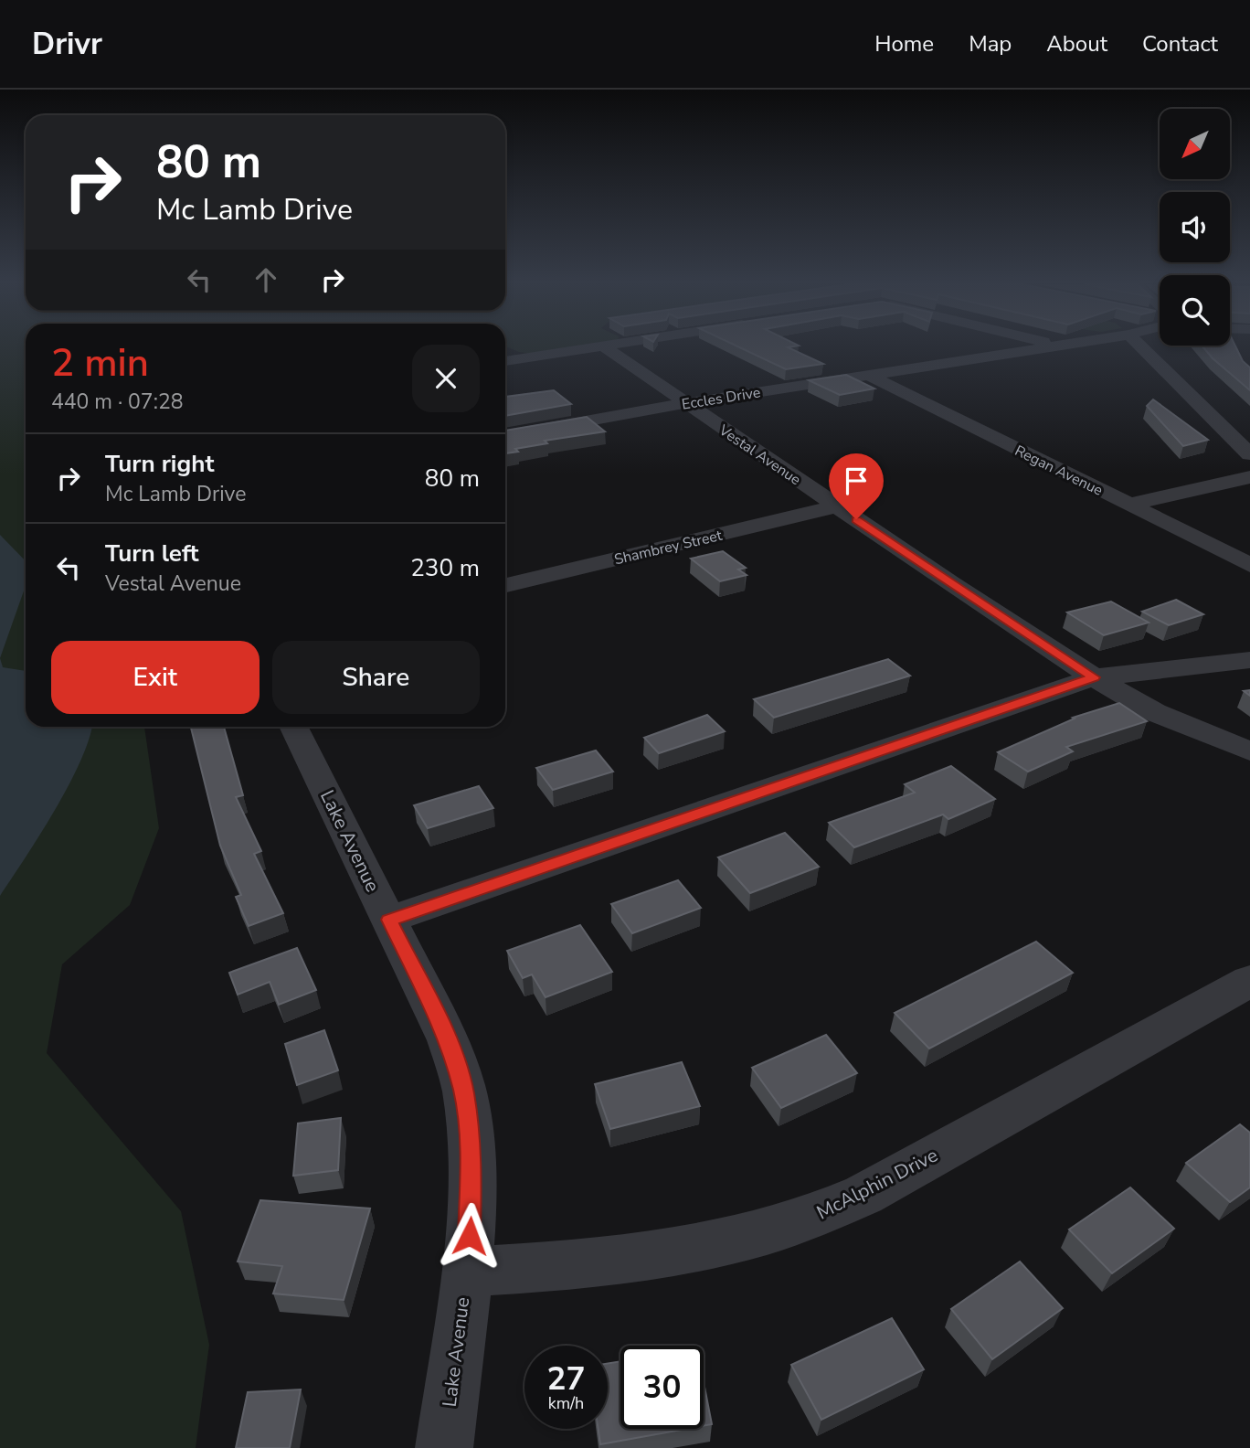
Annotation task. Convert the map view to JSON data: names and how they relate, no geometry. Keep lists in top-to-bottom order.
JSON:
{
  "streets": {
    "street": [
      "Eccles Drive",
      "Vestal Avenue",
      "Regan Avenue",
      "Shambrey Street",
      "Lake Avenue",
      "McAlphin Drive"
    ]
  },
  "crossings": [
    ["Eccles Drive", "Vestal Avenue"],
    ["Eccles Drive", "Regan Avenue"],
    ["Vestal Avenue", "Shambrey Street"],
    ["Lake Avenue", "McAlphin Drive"]
  ],
  "north": "bottom left",
  "page": {
    "header": "Drivr",
    "nav": [
      "Home",
      "Map",
      "About",
      "Contact"
    ],
    "turn": ["80 m", "Mc Lamb Drive"],
    "heading": ["2 min", "440 m · 07:28"],
    "list": [
      {
        "name": "Turn right",
        "note": "Mc Lamb Drive",
        "value": "80 m"
      },
      {
        "name": "Turn left",
        "note": "Vestal Avenue",
        "value": "230 m"
      }
    ],
    "buttons": ["Exit", "Share"],
    "speed": "27 km/h",
    "limit": "30"
  }
}
